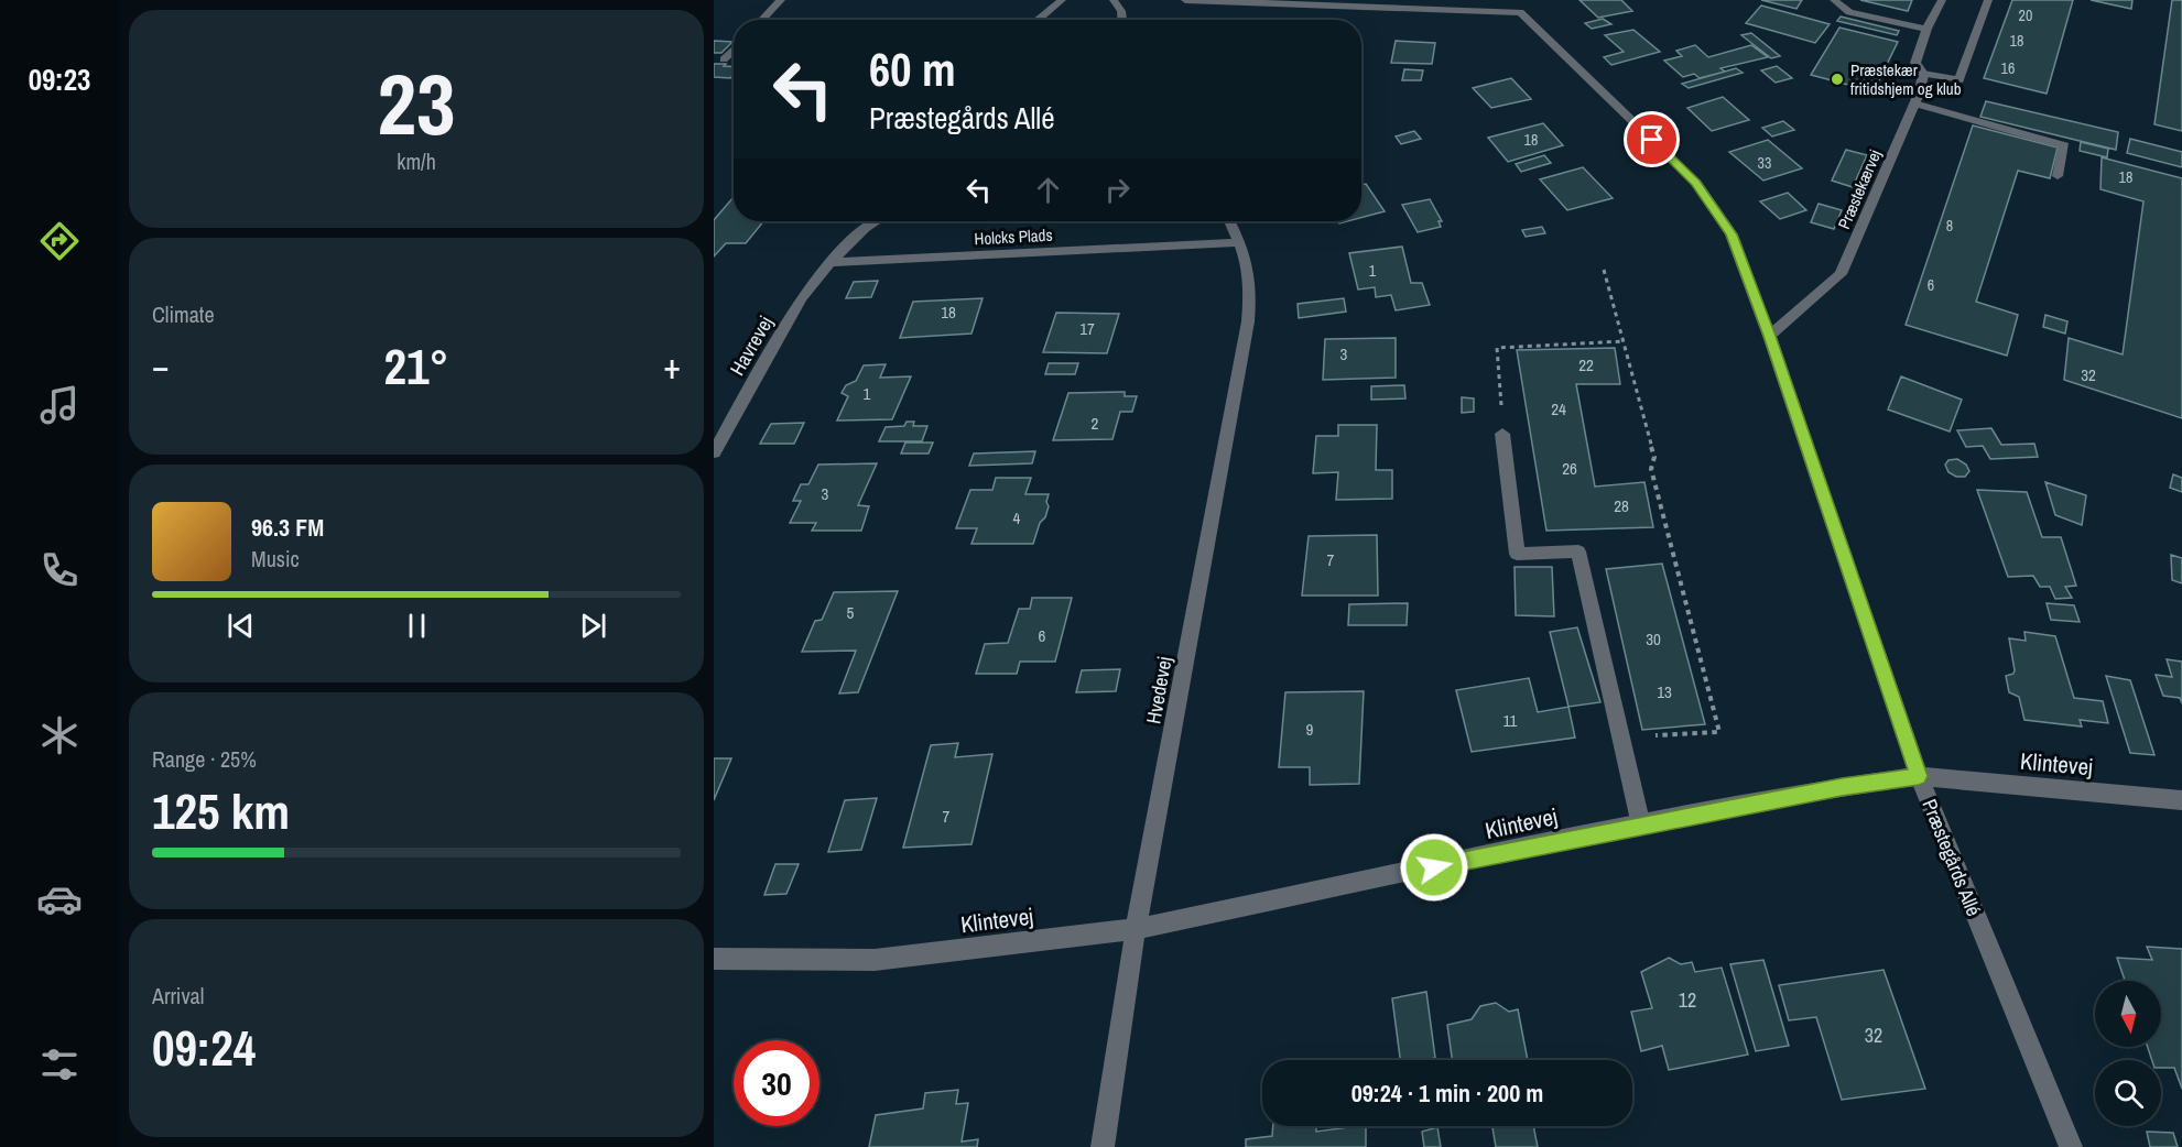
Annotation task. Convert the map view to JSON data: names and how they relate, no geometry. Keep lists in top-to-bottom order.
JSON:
{
  "streets": {
    "street": [
      "Præstekærvej",
      "Holcks Plads",
      "Havrevej",
      "Hvedevej",
      "Klintevej",
      "Præstegårds Allé"
    ]
  },
  "crossings": [
    ["Præstekærvej", "Præstegårds Allé"],
    ["Holcks Plads", "Havrevej"],
    ["Holcks Plads", "Hvedevej"],
    ["Hvedevej", "Klintevej"],
    ["Klintevej", "Præstegårds Allé"]
  ],
  "places": ["Præstekær fritidshjem og klub"],
  "house_numbers": [
    "20",
    "18",
    "16",
    "18",
    "33",
    "18",
    "8",
    "1",
    "6",
    "18",
    "17",
    "3",
    "22",
    "32",
    "1",
    "24",
    "2",
    "26",
    "3",
    "28",
    "4",
    "7",
    "5",
    "6",
    "30",
    "13",
    "11",
    "9",
    "7",
    "12",
    "32"
  ],
  "north": "bottom",
  "page": {
    "tabs": "09:23",
    "tile": [
      ["23", "km/h"],
      "Climate",
      ["Range · 25%", "125 km"],
      ["Arrival", "09:24"]
    ],
    "turn": ["60 m", "Præstegårds Allé"],
    "heat": ["−", "21°", "+"],
    "song": ["96.3 FM", "Music"],
    "limit": "30",
    "trip": "09:24 · 1 min · 200 m"
  }
}
